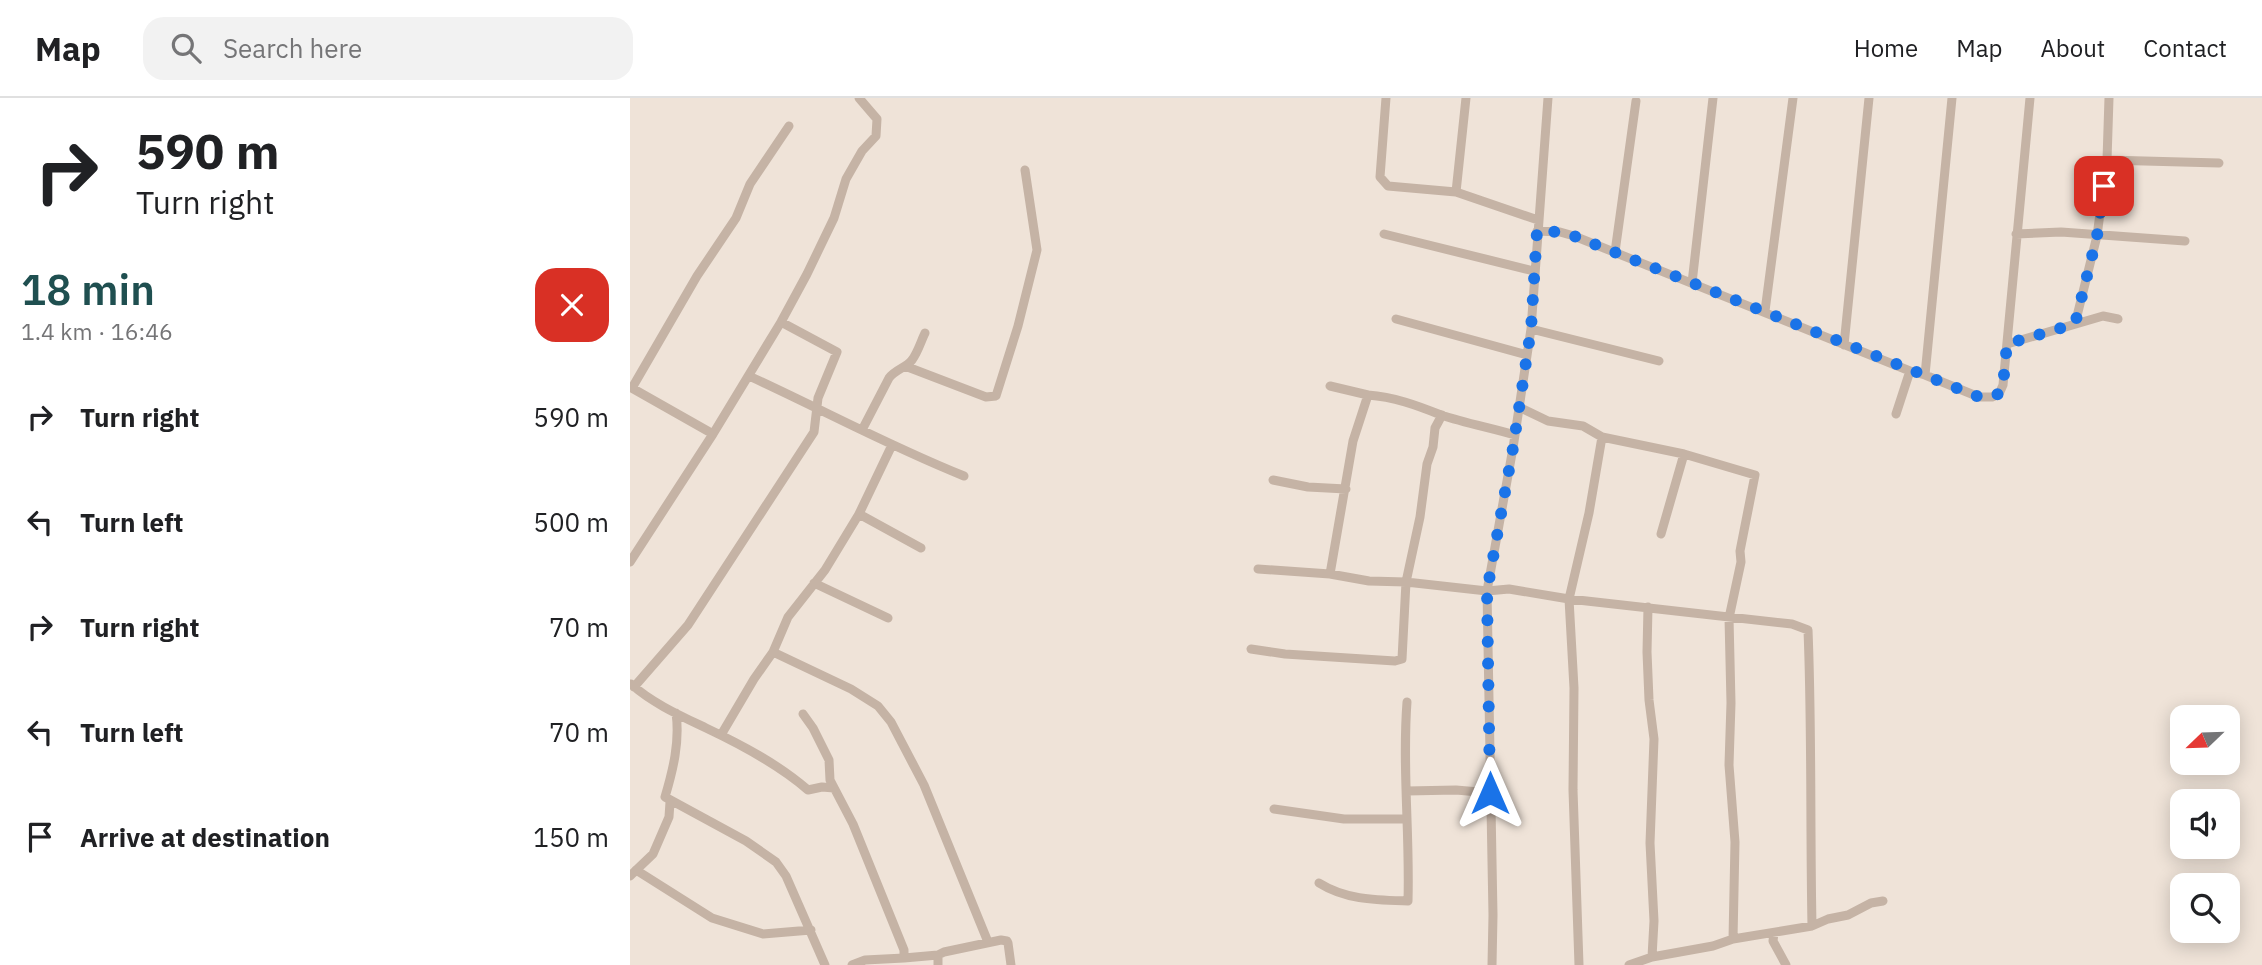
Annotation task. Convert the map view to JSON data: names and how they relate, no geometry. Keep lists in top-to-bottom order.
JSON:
{
  "north": "bottom left",
  "page": {
    "header": "Map",
    "search": "Search here",
    "nav": [
      "Home",
      "Map",
      "About",
      "Contact"
    ],
    "turn": ["590 m", "Turn right"],
    "heading": ["18 min", "1.4 km · 16:46"],
    "list": [
      {
        "name": "Turn right",
        "value": "590 m"
      },
      {
        "name": "Turn left",
        "value": "500 m"
      },
      {
        "name": "Turn right",
        "value": "70 m"
      },
      {
        "name": "Turn left",
        "value": "70 m"
      },
      {
        "name": "Arrive at destination",
        "value": "150 m"
      }
    ]
  }
}
